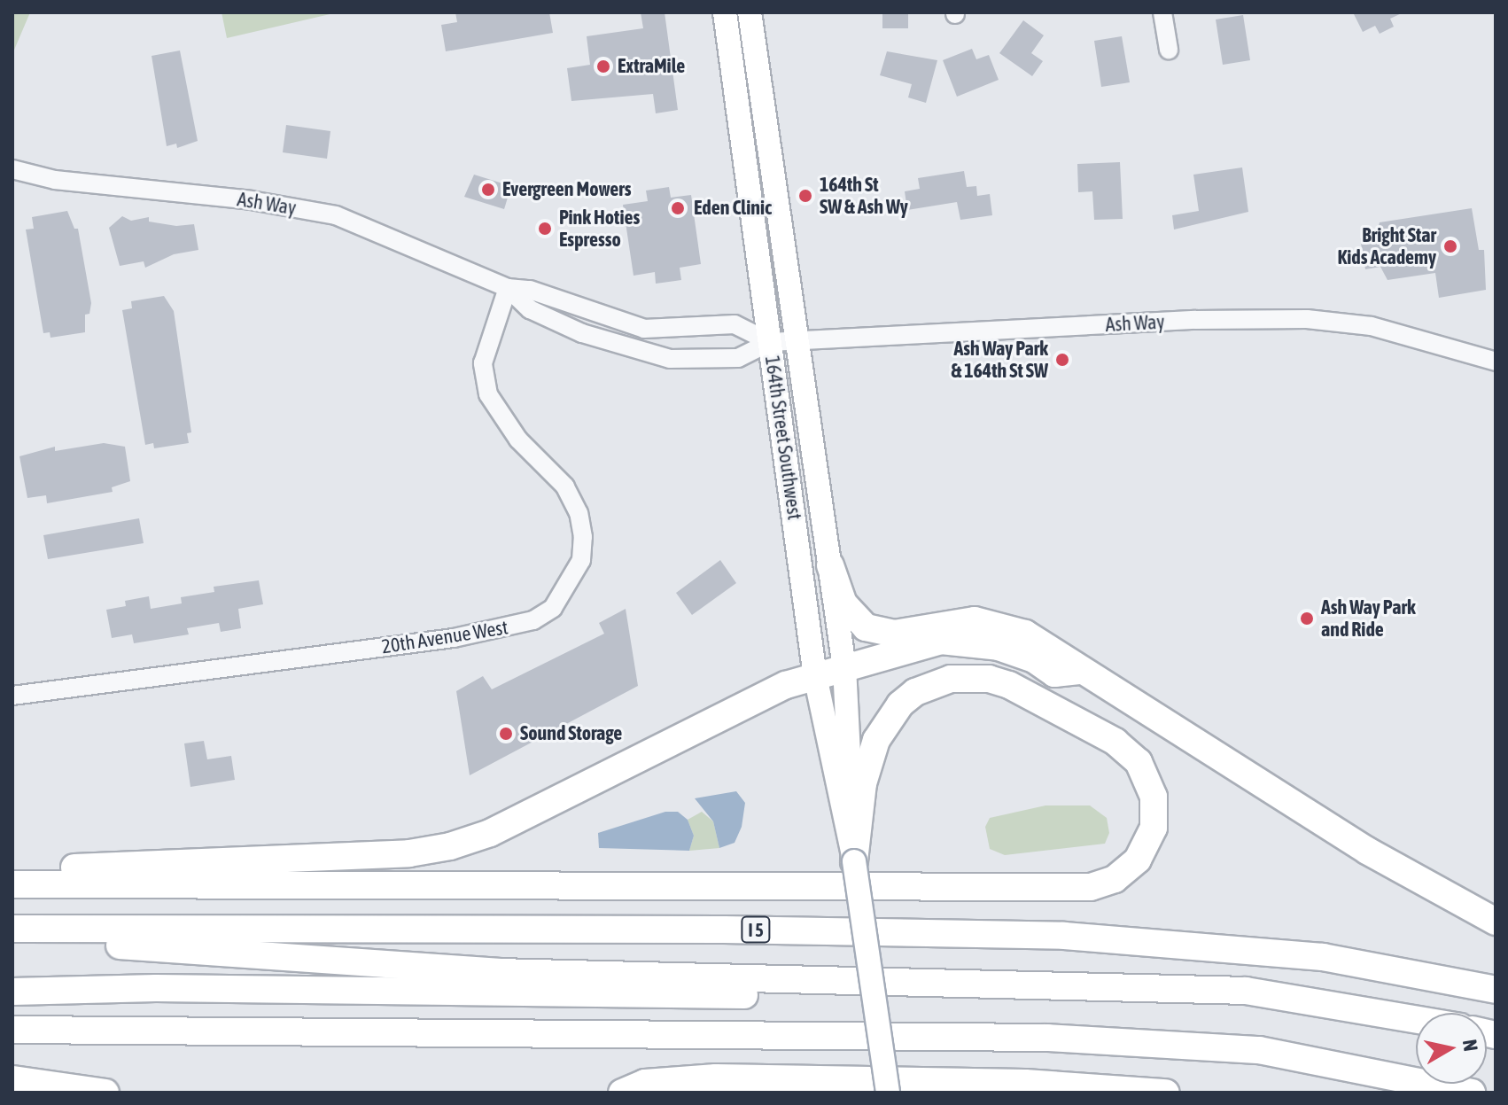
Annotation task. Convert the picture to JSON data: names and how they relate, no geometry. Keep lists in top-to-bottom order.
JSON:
{
  "streets": {
    "highway": ["I 5"],
    "main road": ["164th Street Southwest"],
    "street": ["Ash Way", "20th Avenue West"]
  },
  "crossings": [
    ["Ash Way", "164th Street Southwest"],
    ["Ash Way", "20th Avenue West"]
  ],
  "places": [
    "ExtraMile",
    "Evergreen Mowers",
    "164th St SW & Ash Wy",
    "Eden Clinic",
    "Pink Hoties Espresso",
    "Bright Star Kids Academy",
    "Ash Way Park & 164th St SW",
    "Ash Way Park and Ride",
    "Sound Storage"
  ],
  "north": "right"
}
